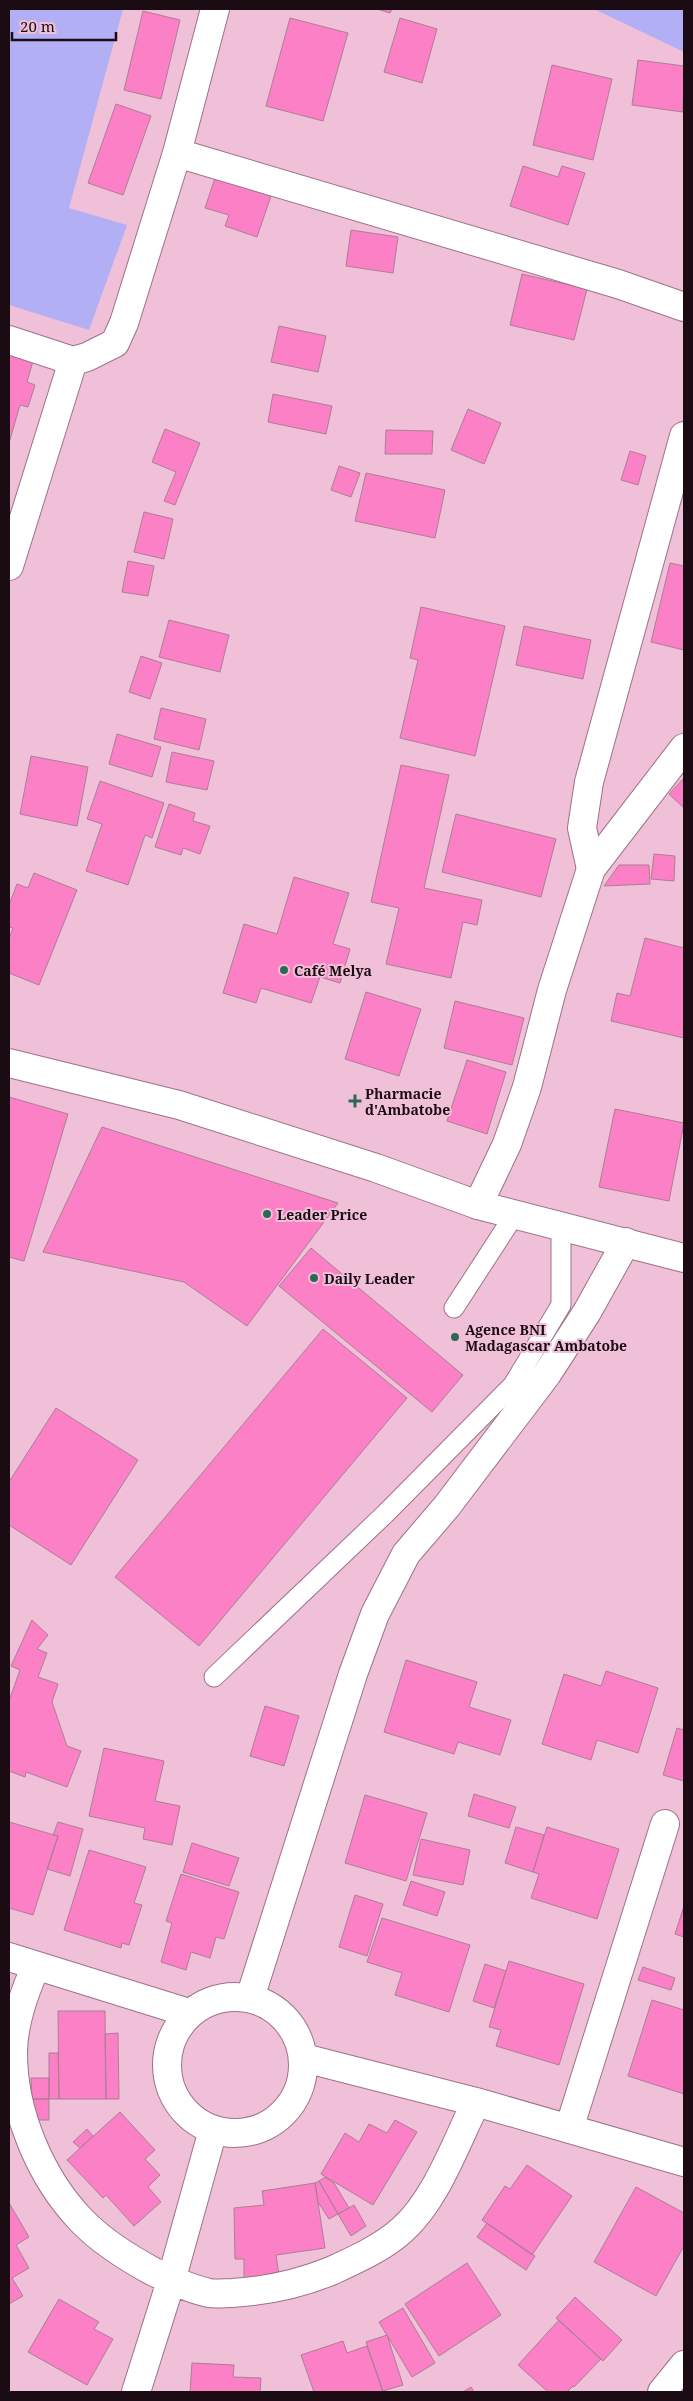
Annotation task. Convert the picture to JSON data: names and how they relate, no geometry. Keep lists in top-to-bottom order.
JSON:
{
  "places": {
    "other": [
      "Café Melya",
      "Leader Price",
      "Daily Leader",
      "Agence BNI Madagascar Ambatobe"
    ],
    "health": ["Pharmacie d'Ambatobe"]
  },
  "scale_bar": "20 m"
}
